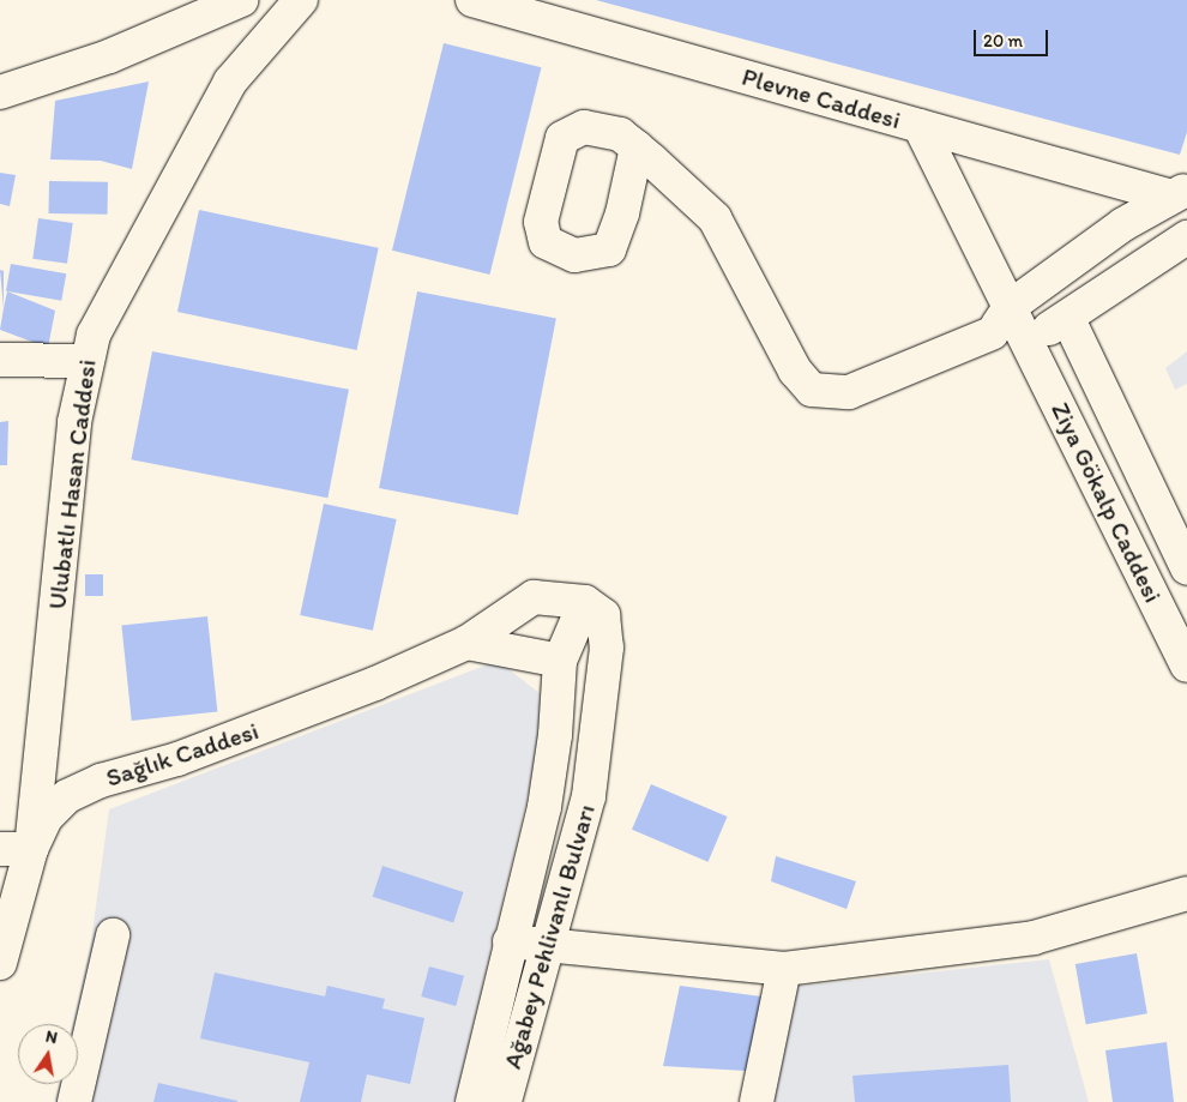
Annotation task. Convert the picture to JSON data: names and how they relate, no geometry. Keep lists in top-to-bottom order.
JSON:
{
  "streets": {
    "street": [
      "Plevne Caddesi",
      "Ulubatlı Hasan Caddesi",
      "Ziya Gökalp Caddesi",
      "Sağlık Caddesi",
      "Ağabey Pehlivanlı Bulvarı"
    ]
  },
  "crossings": [
    ["Ulubatlı Hasan Caddesi", "Sağlık Caddesi"],
    ["Sağlık Caddesi", "Ağabey Pehlivanlı Bulvarı"]
  ],
  "scale_bar": "20 m",
  "north": "top"
}
